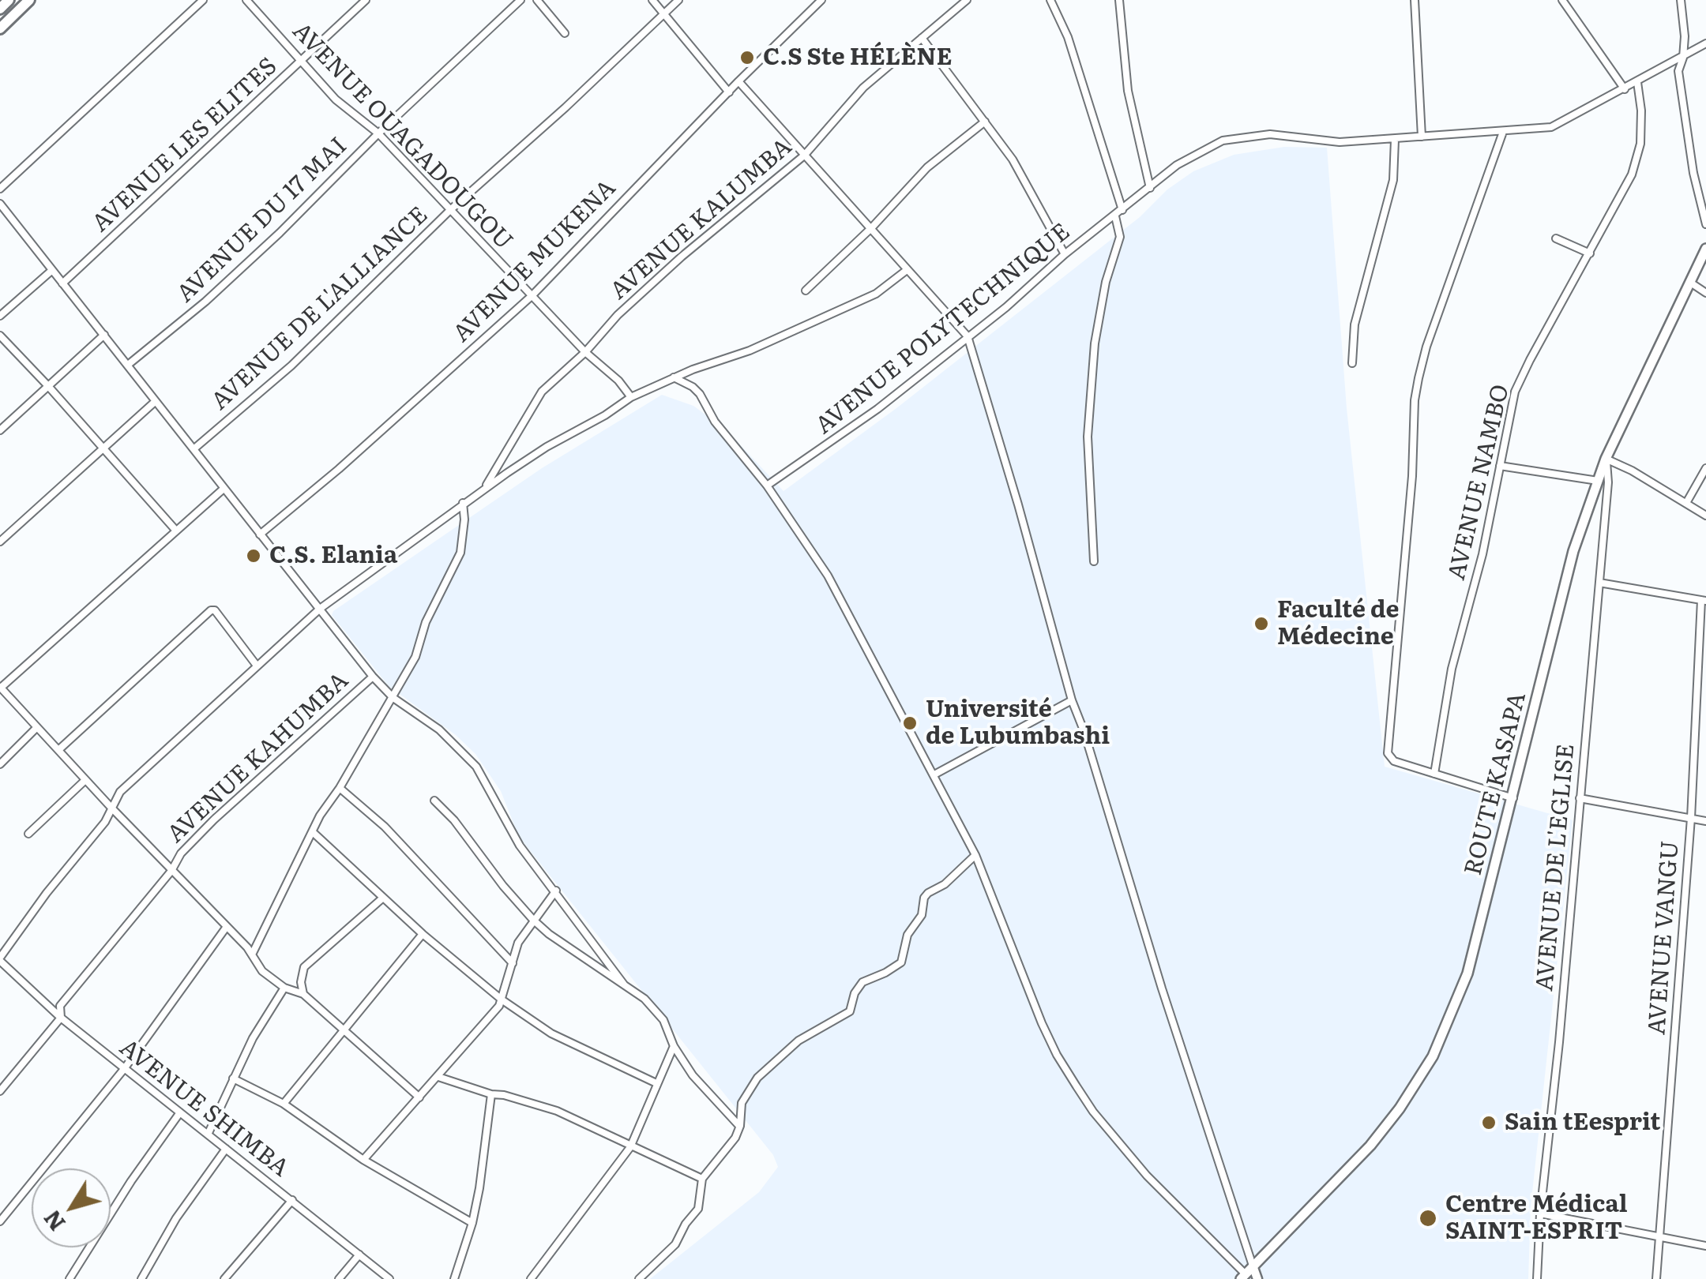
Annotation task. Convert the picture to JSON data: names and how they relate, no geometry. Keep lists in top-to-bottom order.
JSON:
{
  "streets": {
    "main road": ["ROUTE KASAPA"],
    "street": [
      "AVENUE OUAGADOUGOU",
      "AVENUE LES ELITES",
      "AVENUE KALUMBA",
      "AVENUE DU 17 MAI",
      "AVENUE MUKENA",
      "AVENUE DE L'ALLIANCE",
      "AVENUE POLYTECHNIQUE",
      "AVENUE NAMBO",
      "AVENUE KAHUMBA",
      "AVENUE DE L'EGLISE",
      "AVENUE VANGU",
      "AVENUE SHIMBA"
    ]
  },
  "crossings": [
    ["AVENUE OUAGADOUGOU", "AVENUE LES ELITES"],
    ["AVENUE OUAGADOUGOU", "AVENUE KALUMBA"],
    ["AVENUE OUAGADOUGOU", "AVENUE DU 17 MAI"],
    ["AVENUE OUAGADOUGOU", "AVENUE MUKENA"],
    ["AVENUE OUAGADOUGOU", "AVENUE DE L'ALLIANCE"],
    ["AVENUE POLYTECHNIQUE", "AVENUE NAMBO"],
    ["AVENUE KAHUMBA", "AVENUE SHIMBA"],
    ["ROUTE KASAPA", "AVENUE DE L'EGLISE"]
  ],
  "places": [
    "C.S Ste HÉLÈNE",
    "C.S. Elania",
    "Faculté de Médecine",
    "Université de Lubumbashi",
    "Sain tEesprit",
    "Centre Médical SAINT-ESPRIT"
  ],
  "north": "bottom left"
}
